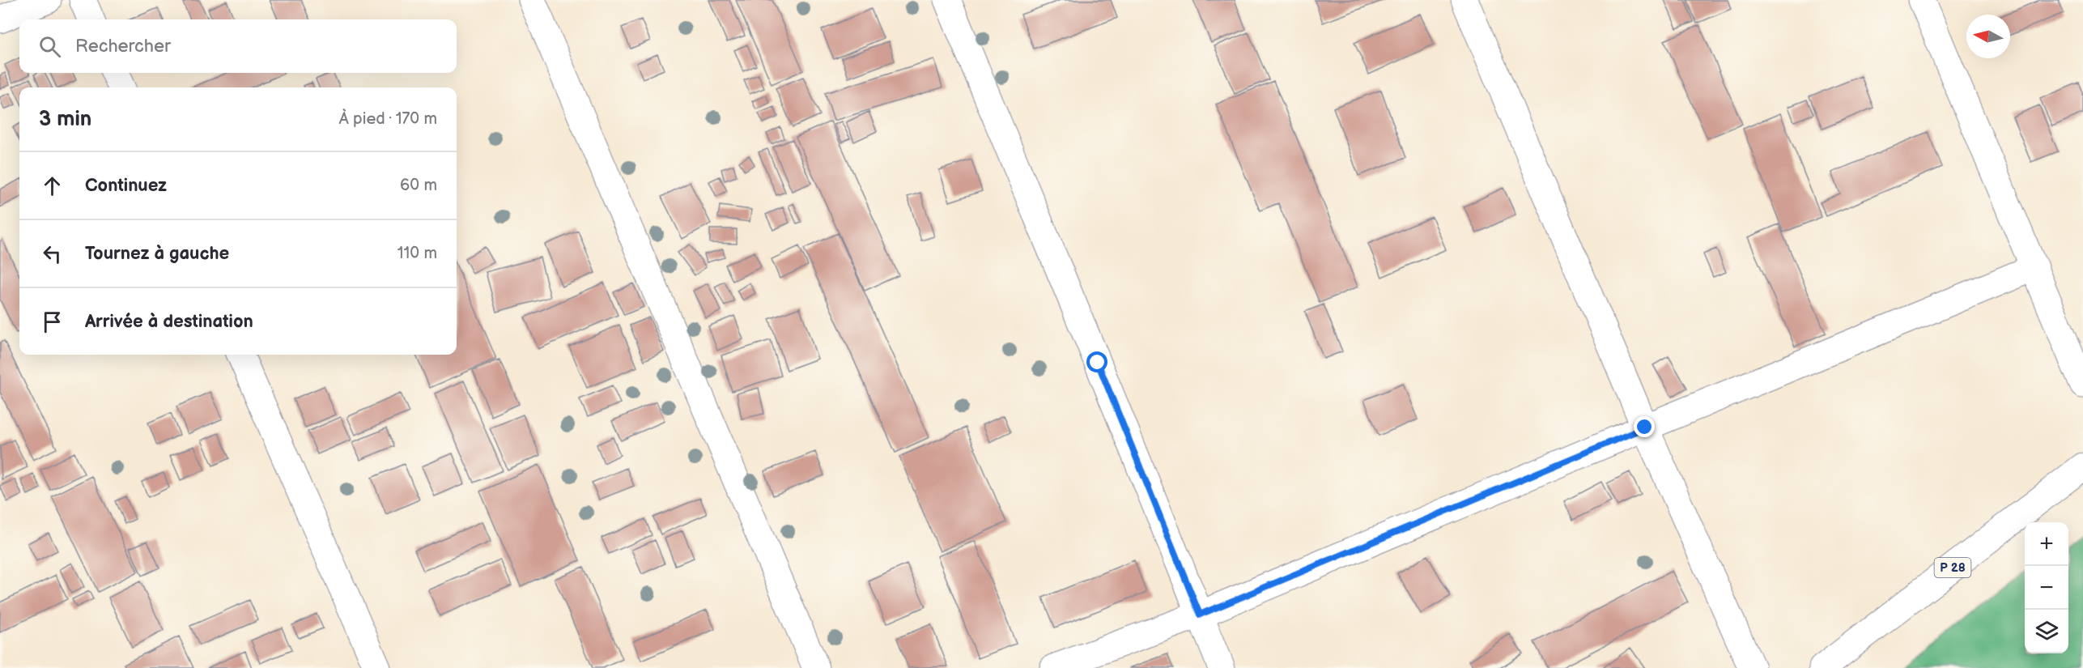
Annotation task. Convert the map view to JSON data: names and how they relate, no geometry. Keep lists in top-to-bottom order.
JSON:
{
  "streets": {
    "street": ["P 28"]
  },
  "north": "left",
  "page": {
    "search": "Rechercher",
    "heading": ["3 min", "À pied · 170 m"],
    "list": [
      ["Continuez", "60 m"],
      ["Tournez à gauche", "110 m"],
      "Arrivée à destination"
    ],
    "map_buttons": ["+", "−"]
  }
}
